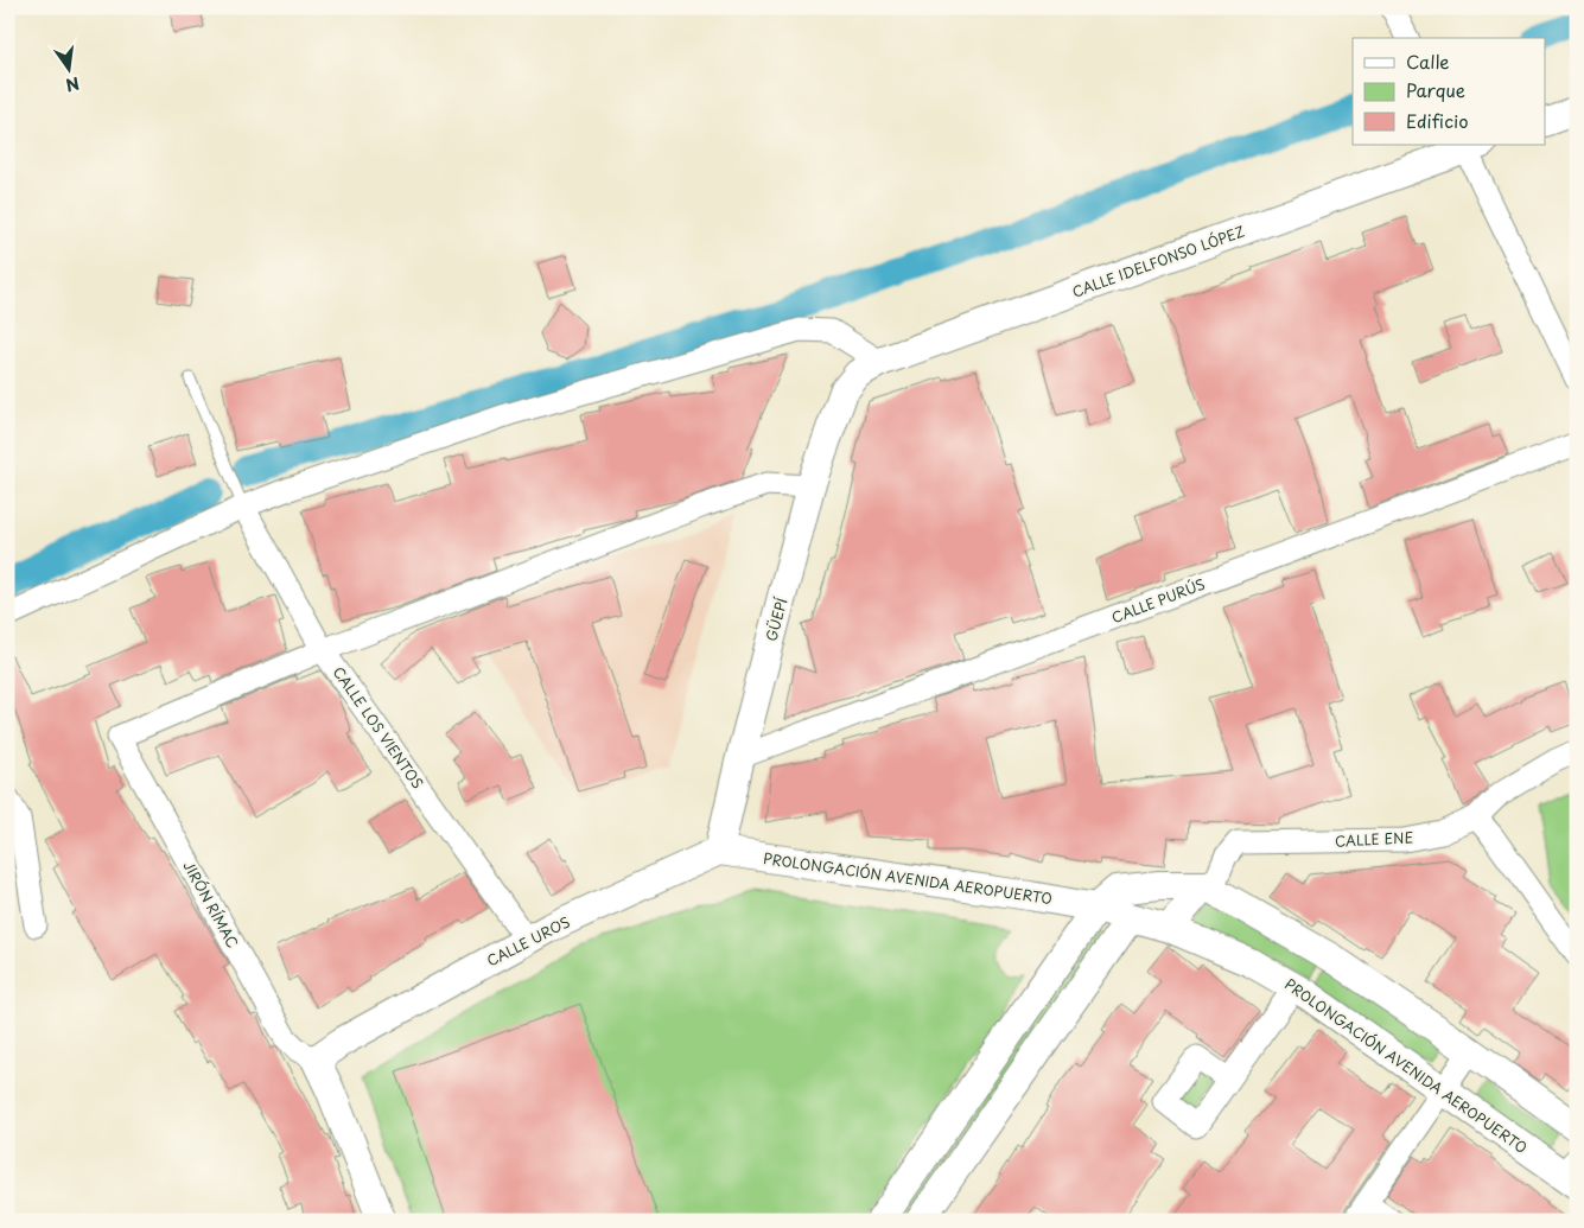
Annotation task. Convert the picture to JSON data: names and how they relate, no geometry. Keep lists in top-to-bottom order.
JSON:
{
  "streets": {
    "street": [
      "CALLE IDELFONSO LÓPEZ",
      "CALLE PURÚS",
      "GÜEPÍ",
      "CALLE LOS VIENTOS",
      "CALLE ENE",
      "PROLONGACIÓN AVENIDA AEROPUERTO",
      "JIRÓN RÍMAC",
      "CALLE UROS"
    ]
  },
  "crossings": [
    ["CALLE IDELFONSO LÓPEZ", "GÜEPÍ"],
    ["CALLE PURÚS", "GÜEPÍ"],
    ["GÜEPÍ", "PROLONGACIÓN AVENIDA AEROPUERTO"],
    ["GÜEPÍ", "CALLE UROS"],
    ["CALLE LOS VIENTOS", "JIRÓN RÍMAC"],
    ["CALLE LOS VIENTOS", "CALLE UROS"],
    ["PROLONGACIÓN AVENIDA AEROPUERTO", "CALLE UROS"],
    ["JIRÓN RÍMAC", "CALLE UROS"]
  ],
  "legend": ["Calle", "Parque", "Edificio"],
  "north": "bottom"
}
